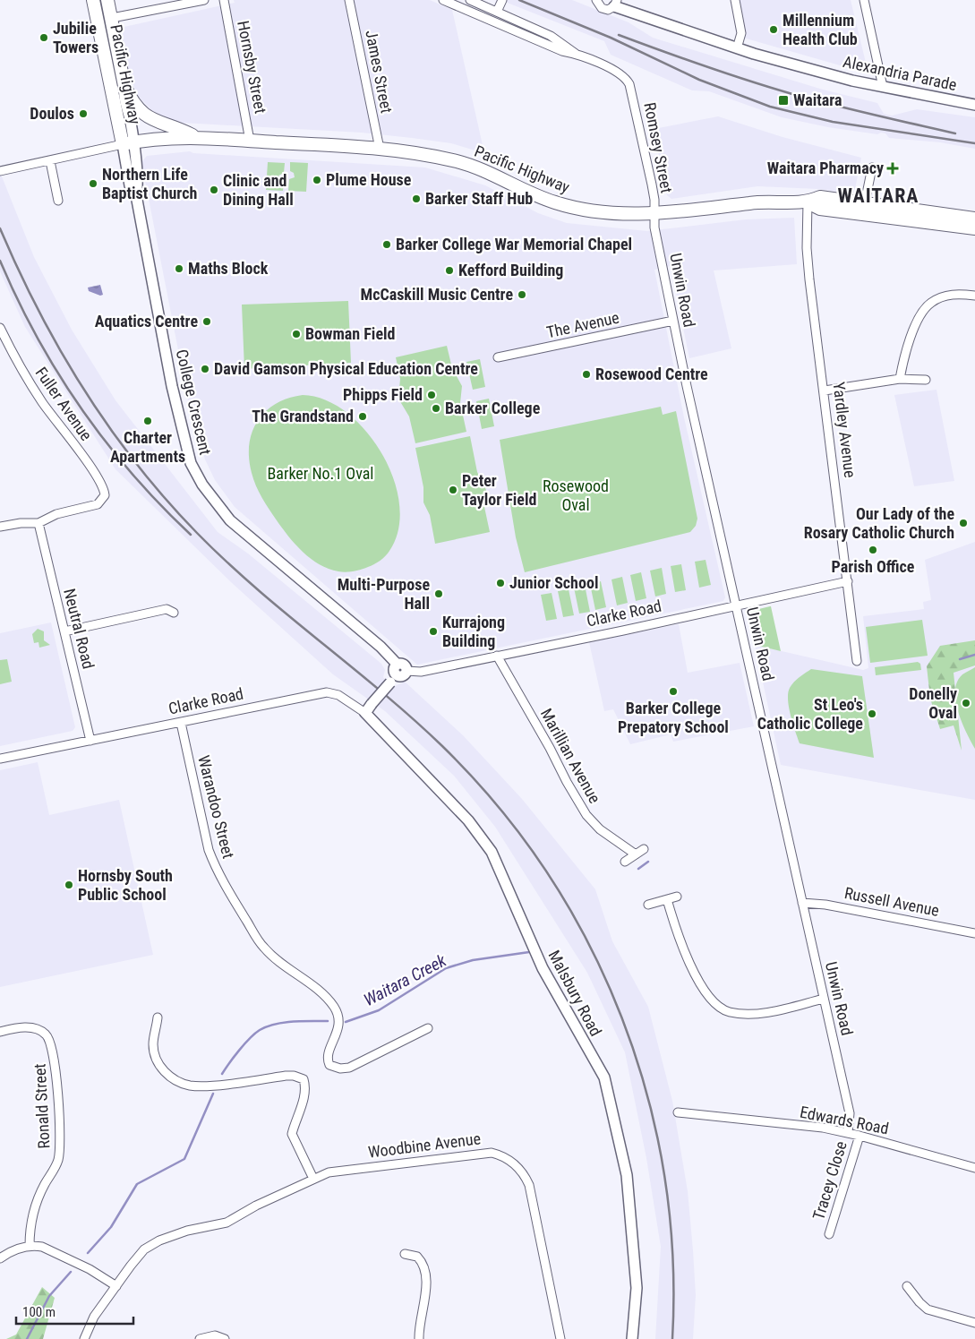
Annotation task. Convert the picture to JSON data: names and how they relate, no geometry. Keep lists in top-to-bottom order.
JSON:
{
  "streets": {
    "main road": ["Pacific Highway"],
    "street": [
      "Hornsby Street",
      "James Street",
      "Alexandria Parade",
      "Romsey Street",
      "Unwin Road",
      "The Avenue",
      "College Crescent",
      "Fuller Avenue",
      "Yardley Avenue",
      "Clarke Road",
      "Neutral Road",
      "Marillian Avenue",
      "Warandoo Street",
      "Russell Avenue",
      "Malsbury Road",
      "Ronald Street",
      "Edwards Road",
      "Woodbine Avenue",
      "Tracey Close"
    ]
  },
  "crossings": [
    ["Hornsby Street", "Pacific Highway"],
    ["James Street", "Pacific Highway"],
    ["Pacific Highway", "Romsey Street"],
    ["Pacific Highway", "Unwin Road"],
    ["Pacific Highway", "College Crescent"],
    ["Pacific Highway", "Yardley Avenue"],
    ["Romsey Street", "Unwin Road"],
    ["Unwin Road", "The Avenue"],
    ["Unwin Road", "Clarke Road"],
    ["Unwin Road", "Russell Avenue"],
    ["Unwin Road", "Edwards Road"],
    ["College Crescent", "Clarke Road"],
    ["Fuller Avenue", "Neutral Road"],
    ["Yardley Avenue", "Clarke Road"],
    ["Clarke Road", "Neutral Road"],
    ["Clarke Road", "Marillian Avenue"],
    ["Clarke Road", "Warandoo Street"],
    ["Clarke Road", "Malsbury Road"],
    ["Edwards Road", "Tracey Close"]
  ],
  "districts": ["WAITARA"],
  "water": ["Waitara Creek"],
  "parks": ["Barker No.1 Oval", "Rosewood Oval"],
  "places": {
    "other": [
      "Millennium Health Club",
      "Jubilie Towers",
      "Doulos",
      "Plume House",
      "Northern Life Baptist Church",
      "Clinic and Dining Hall",
      "Barker Staff Hub",
      "Barker College War Memorial Chapel",
      "Maths Block",
      "Kefford Building",
      "McCaskill Music Centre",
      "Aquatics Centre",
      "Bowman Field",
      "David Gamson Physical Education Centre",
      "Rosewood Centre",
      "Phipps Field",
      "Barker College",
      "The Grandstand",
      "Charter Apartments",
      "Peter Taylor Field",
      "Our Lady of the Rosary Catholic Church",
      "Parish Office",
      "Junior School",
      "Multi-Purpose Hall",
      "Kurrajong Building",
      "Barker College Prepatory School",
      "Donelly Oval",
      "St Leo's Catholic College",
      "Hornsby South Public School"
    ],
    "transit": ["Waitara"],
    "health": ["Waitara Pharmacy"]
  },
  "scale_bar": "100 m"
}
